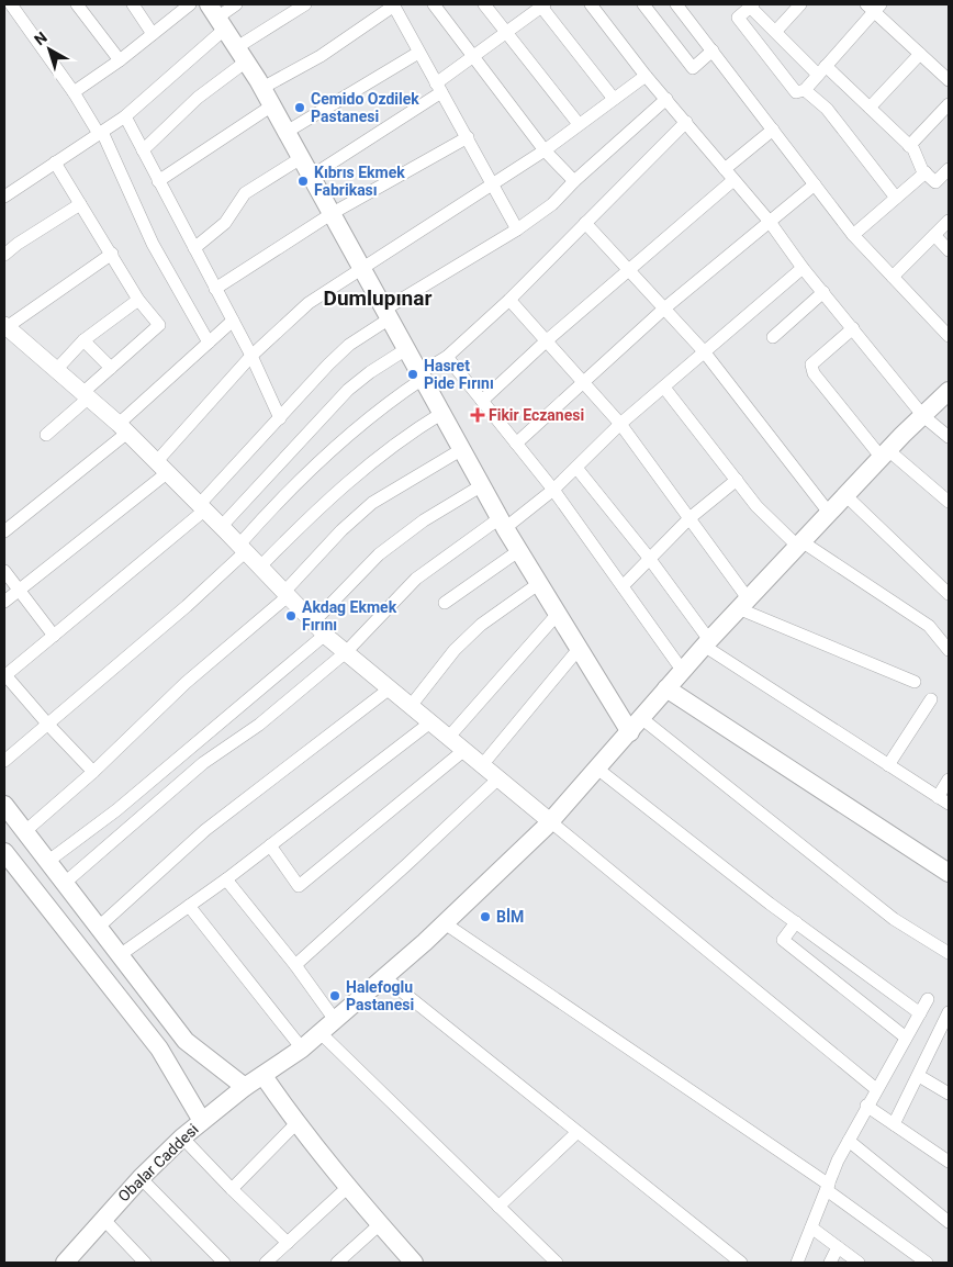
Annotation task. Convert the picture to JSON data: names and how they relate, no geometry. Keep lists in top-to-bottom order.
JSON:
{
  "streets": {
    "main road": ["Obalar Caddesi"]
  },
  "districts": ["Dumlupınar"],
  "places": {
    "other": [
      "Cemido Ozdilek Pastanesi",
      "Kıbrıs Ekmek Fabrikası",
      "Hasret Pide Fırını",
      "Akdag Ekmek Fırını",
      "BİM",
      "Halefoglu Pastanesi"
    ],
    "health": ["Fikir Eczanesi"]
  },
  "north": "top left"
}
